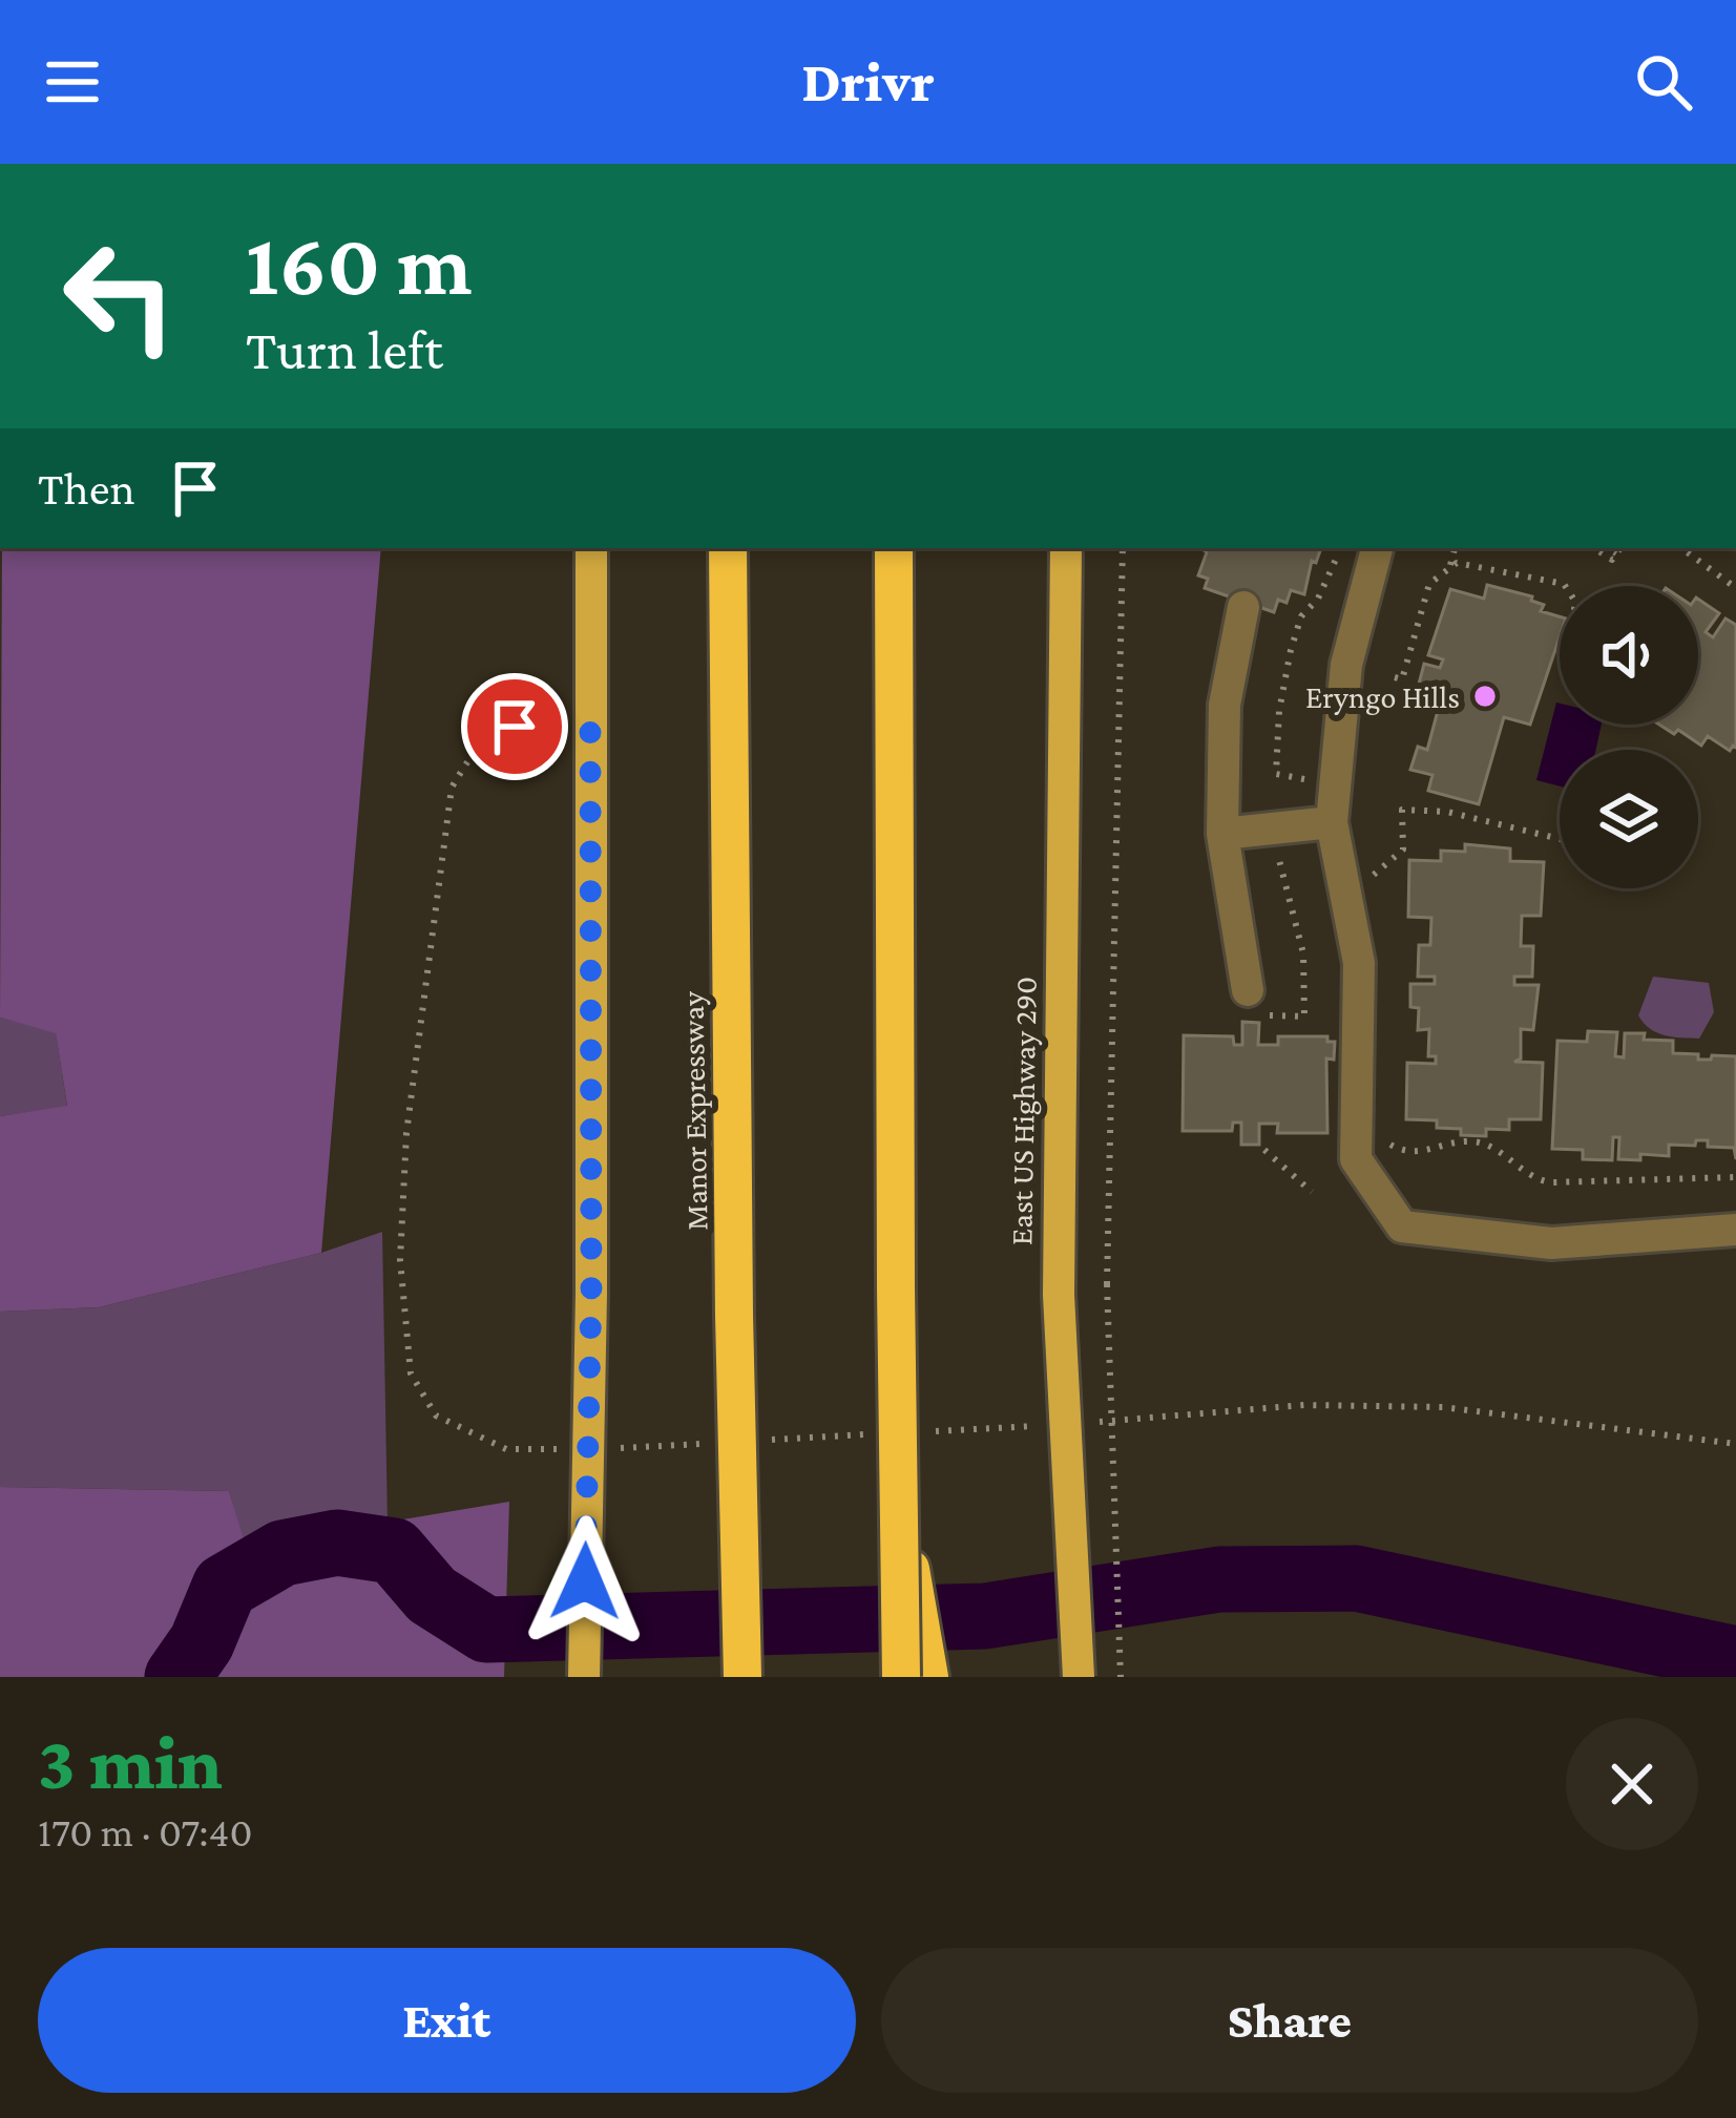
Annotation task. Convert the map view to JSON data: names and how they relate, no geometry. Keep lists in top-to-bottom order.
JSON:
{
  "streets": {
    "highway": ["Manor Expressway"],
    "main road": ["East US Highway 290"]
  },
  "places": ["Eryngo Hills"],
  "page": {
    "header": "Drivr",
    "turn": ["160 m", "Turn left"],
    "then": "Then",
    "heading": ["3 min", "170 m · 07:40"],
    "buttons": ["Exit", "Share"]
  }
}
